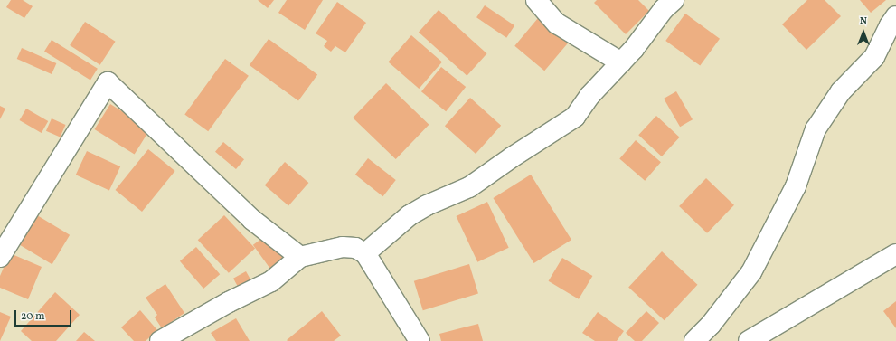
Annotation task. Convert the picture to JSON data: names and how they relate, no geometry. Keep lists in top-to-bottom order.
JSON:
{
  "scale_bar": "20 m",
  "north": "top"
}
